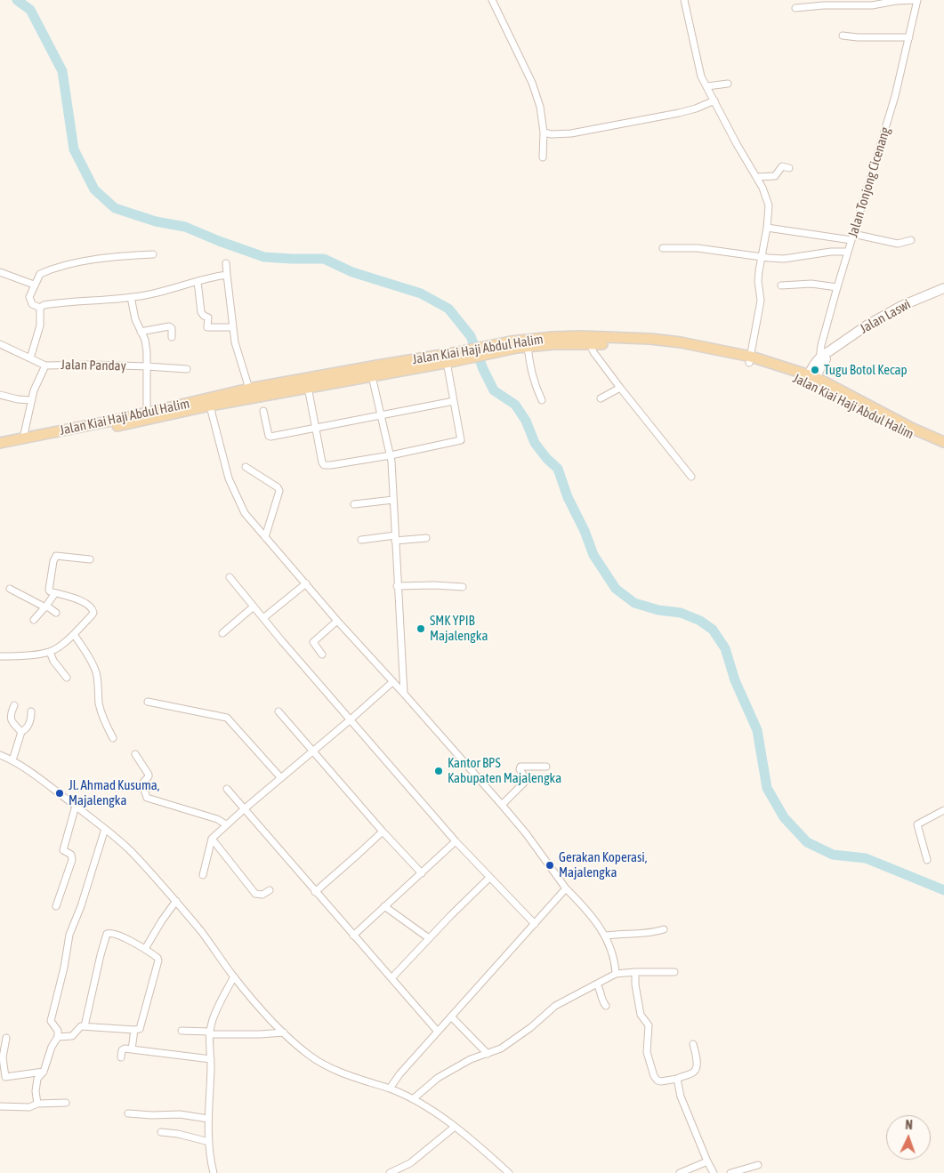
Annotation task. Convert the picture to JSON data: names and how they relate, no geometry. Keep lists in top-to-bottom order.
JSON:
{
  "streets": {
    "main road": ["Jalan Laswi", "Jalan Kiai Haji Abdul Halim"],
    "street": ["Jalan Tonjong Cicenang", "Jalan Panday"]
  },
  "crossings": [
    ["Jalan Tonjong Cicenang", "Jalan Laswi"],
    ["Jalan Laswi", "Jalan Kiai Haji Abdul Halim"]
  ],
  "places": [
    "Tugu Botol Kecap",
    "SMK YPIB Majalengka",
    "Kantor BPS Kabupaten Majalengka",
    "Jl. Ahmad Kusuma, Majalengka",
    "Gerakan Koperasi, Majalengka"
  ],
  "north": "top"
}
